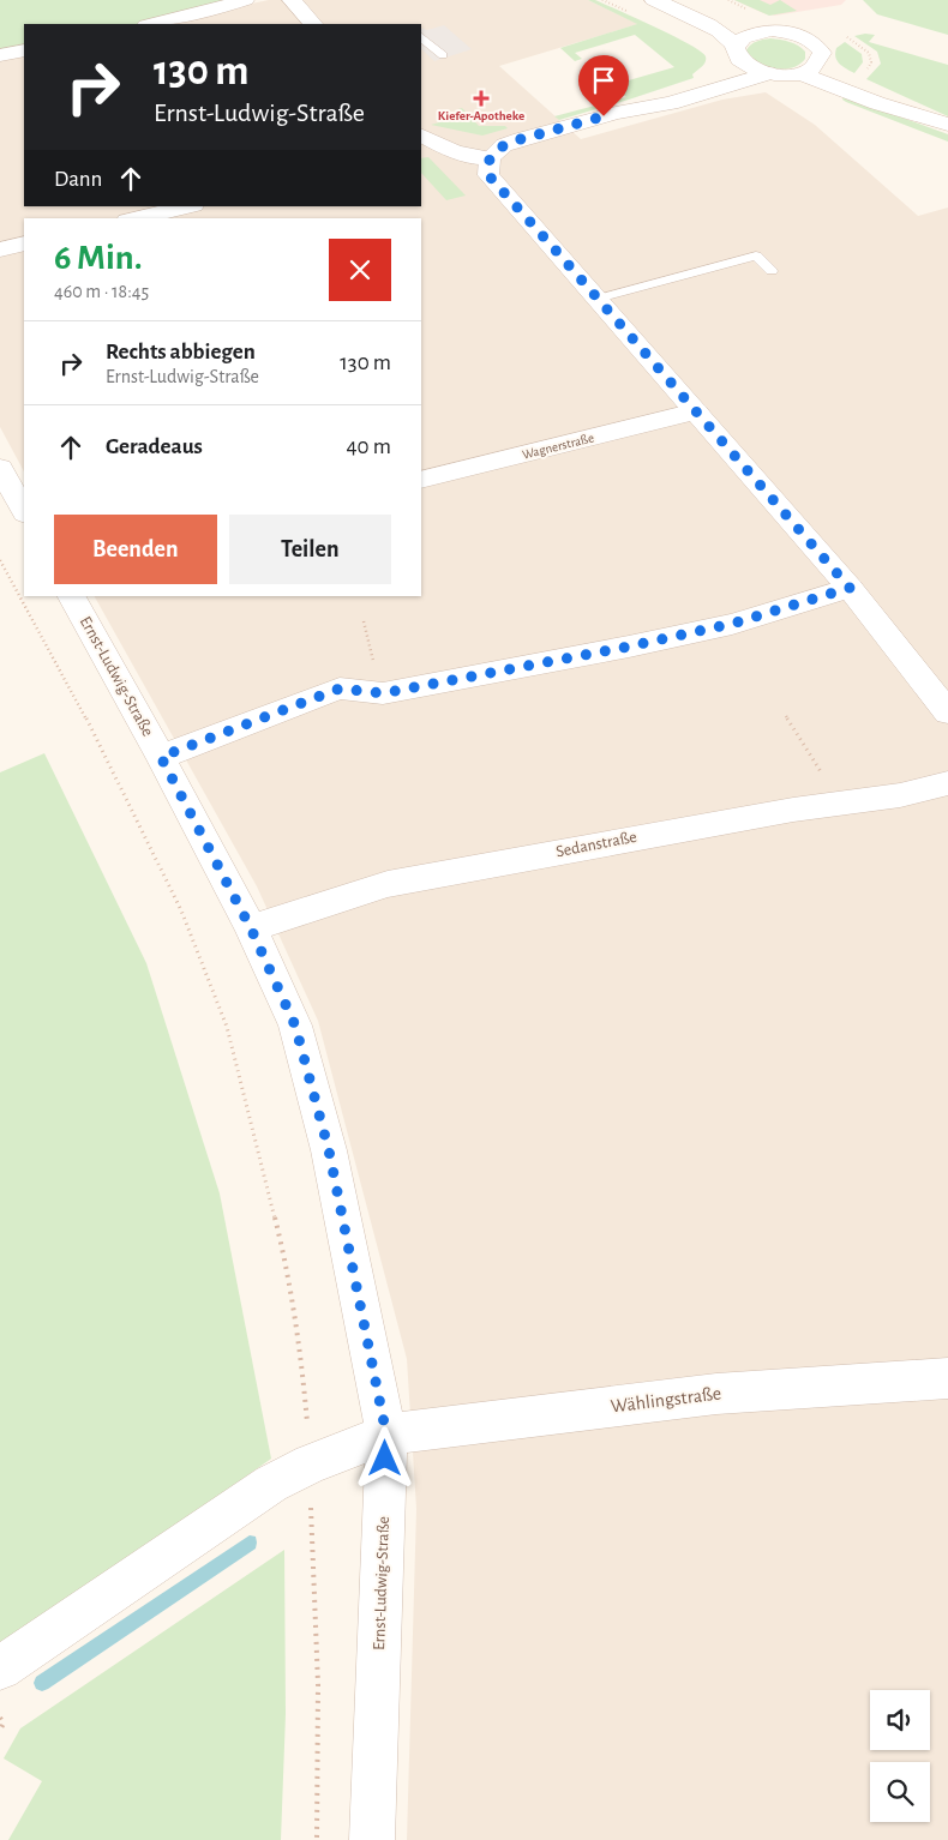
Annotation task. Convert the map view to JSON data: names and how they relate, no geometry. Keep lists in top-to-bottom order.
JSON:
{
  "streets": {
    "street": [
      "Wagnerstraße",
      "Ernst-Ludwig-Straße",
      "Sedanstraße",
      "Wählingstraße"
    ]
  },
  "crossings": [
    ["Ernst-Ludwig-Straße", "Sedanstraße"],
    ["Ernst-Ludwig-Straße", "Wählingstraße"]
  ],
  "places": {
    "health": ["Kiefer-Apotheke"]
  },
  "page": {
    "turn": ["130 m", "Ernst-Ludwig-Straße"],
    "then": "Dann",
    "heading": ["6 Min.", "460 m · 18:45"],
    "list": [
      {
        "name": "Rechts abbiegen",
        "note": "Ernst-Ludwig-Straße",
        "value": "130 m"
      },
      {
        "name": "Geradeaus",
        "value": "40 m"
      }
    ],
    "buttons": ["Beenden", "Teilen"]
  }
}
